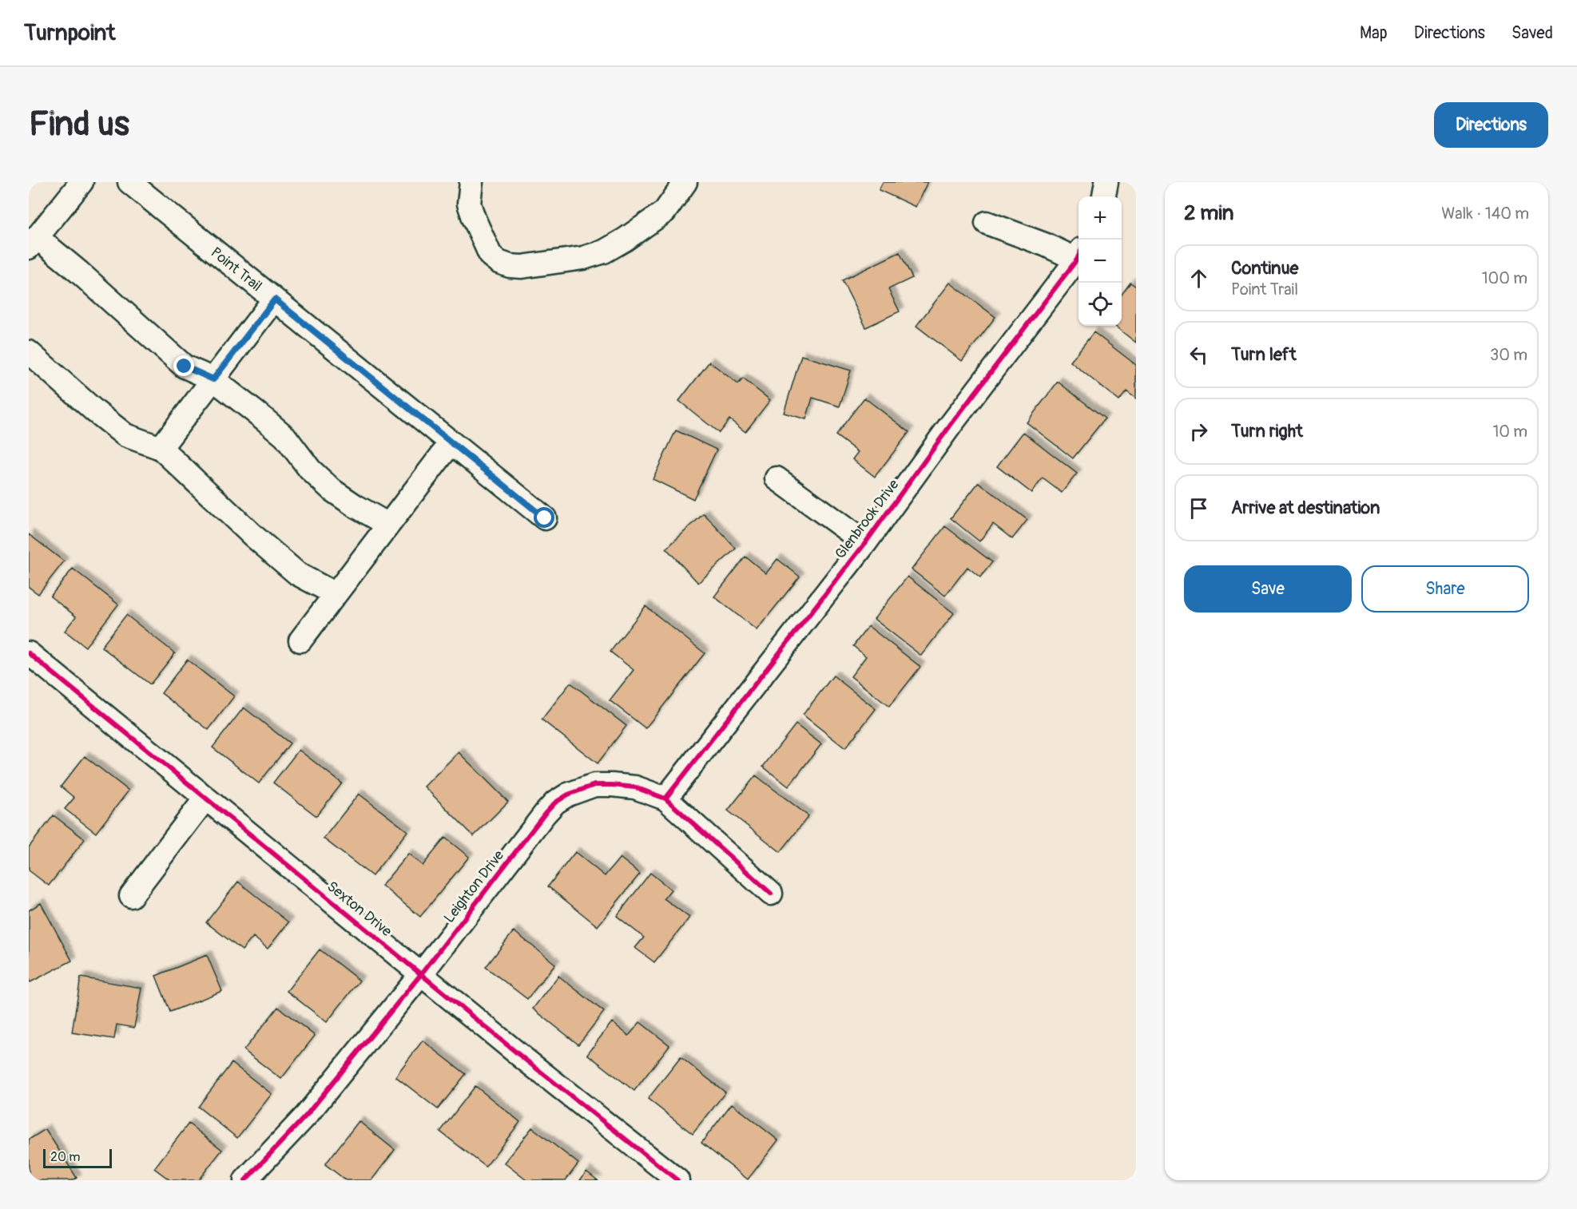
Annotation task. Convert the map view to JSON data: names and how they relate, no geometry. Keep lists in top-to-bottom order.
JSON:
{
  "streets": {
    "street": [
      "Point Trail",
      "Glenbrook Drive",
      "Leighton Drive",
      "Sexton Drive"
    ]
  },
  "crossings": [
    ["Glenbrook Drive", "Leighton Drive"],
    ["Leighton Drive", "Sexton Drive"]
  ],
  "scale_bar": "20 m",
  "page": {
    "header": "Turnpoint",
    "nav": ["Map", "Directions", "Saved"],
    "buttons": [
      "Directions",
      ["Save", "Share"]
    ],
    "title": "Find us",
    "heading": ["2 min", "Walk · 140 m"],
    "map_buttons": ["+", "−"],
    "list": [
      ["Continue", "Point Trail", "100 m"],
      ["Turn left", "30 m"],
      ["Turn right", "10 m"],
      "Arrive at destination"
    ],
    "scale": "20 m"
  }
}
